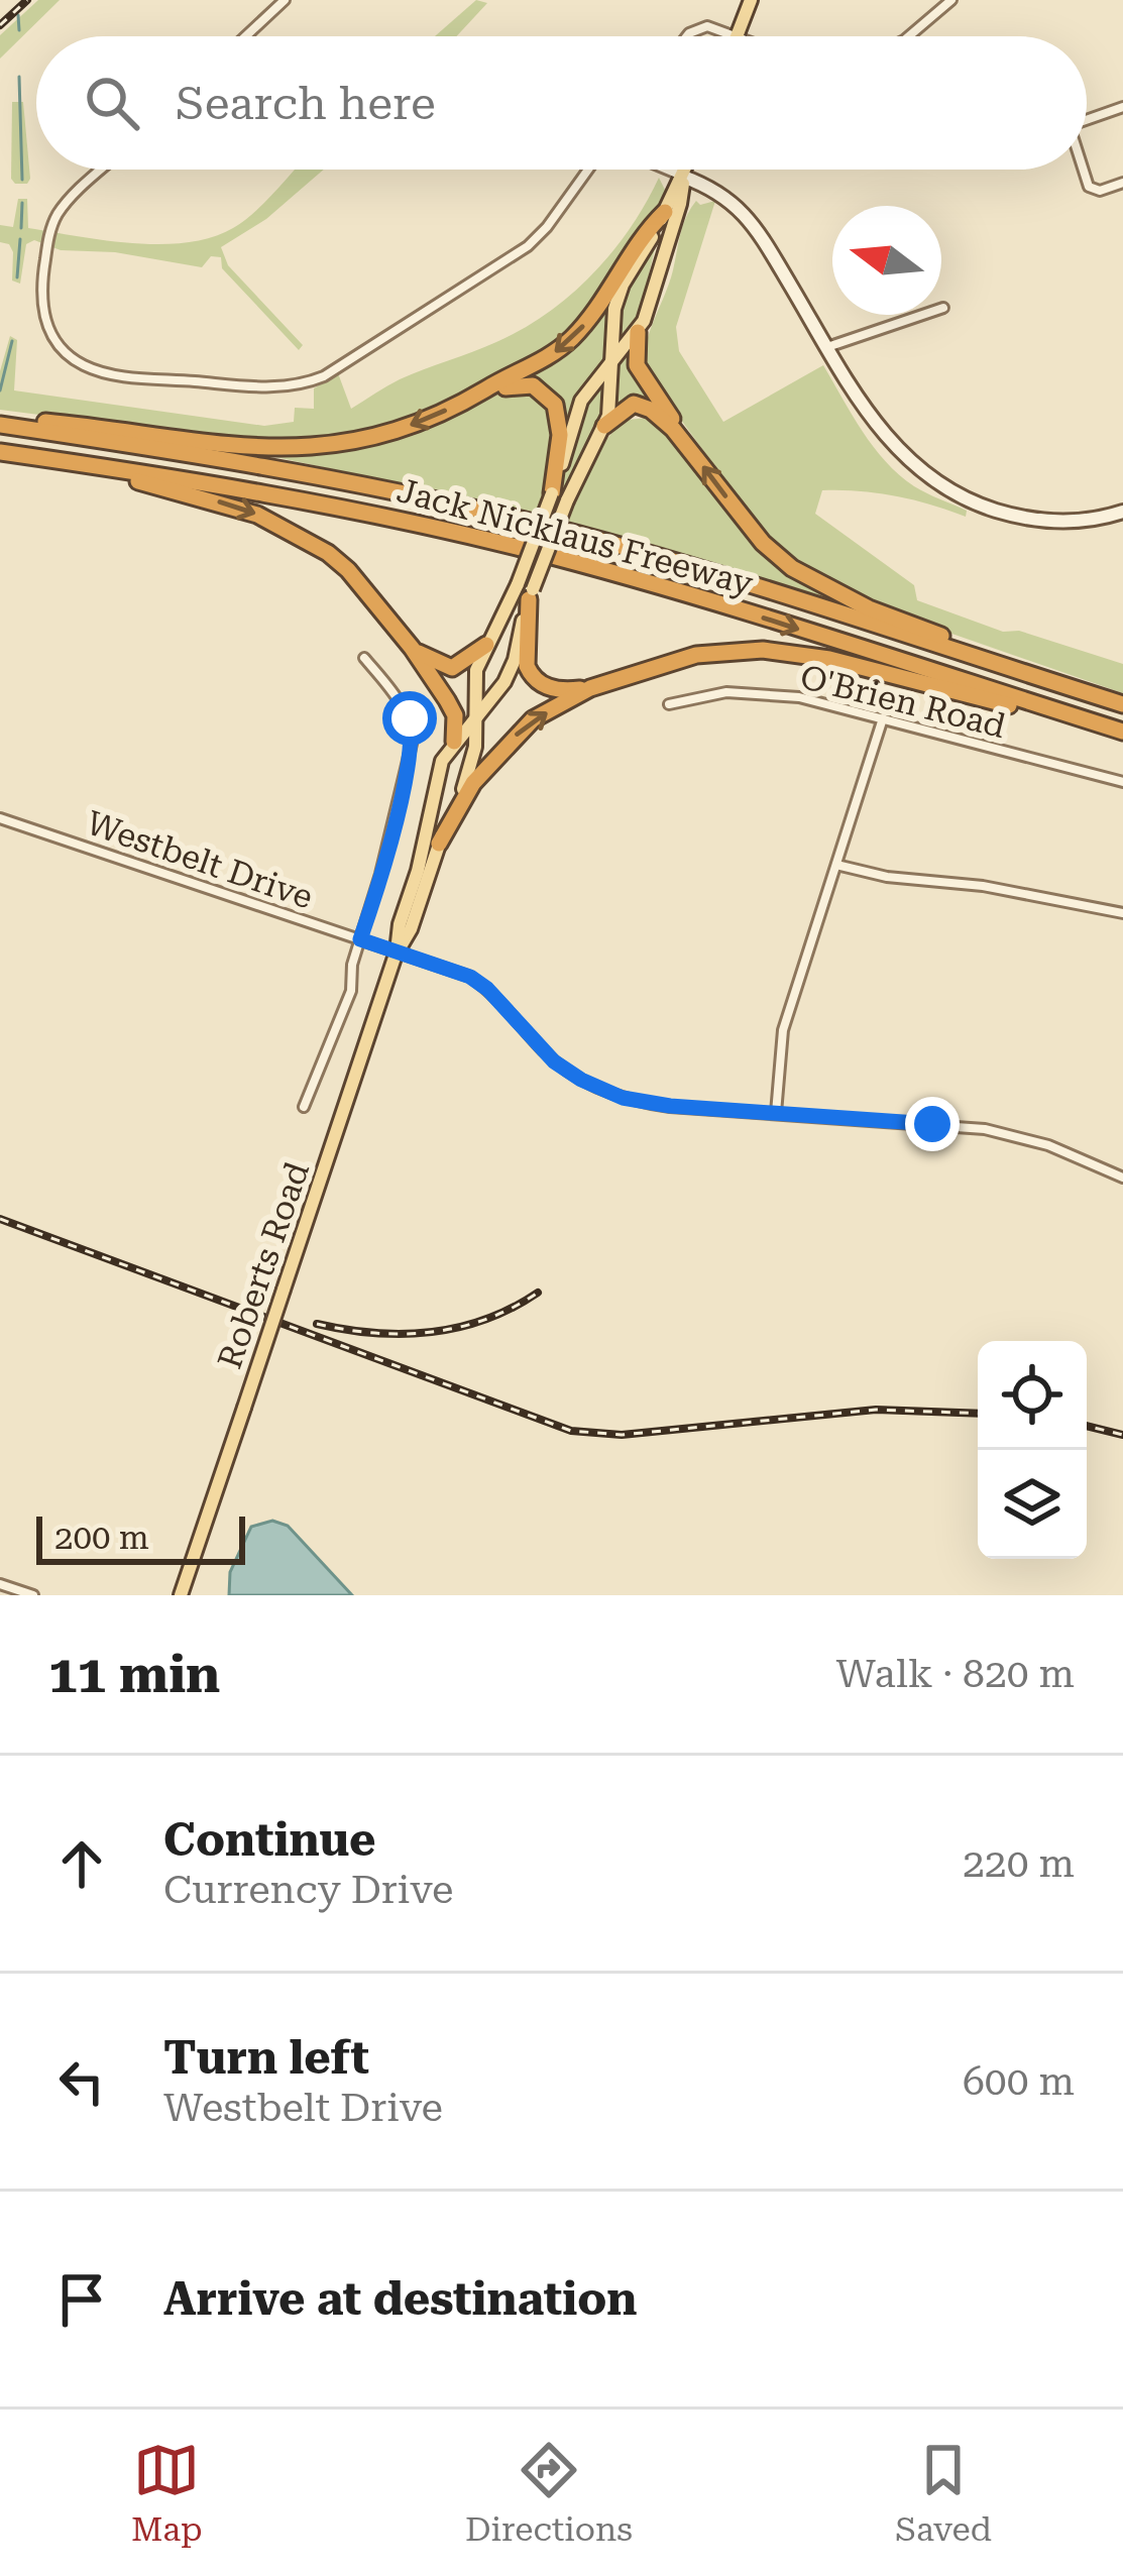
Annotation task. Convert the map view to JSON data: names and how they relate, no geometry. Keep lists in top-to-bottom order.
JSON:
{
  "streets": {
    "highway": ["Jack Nicklaus Freeway"],
    "main road": ["Roberts Road"],
    "street": ["O'Brien Road", "Westbelt Drive"]
  },
  "crossings": [
    ["Westbelt Drive", "Roberts Road"]
  ],
  "scale_bar": "200 m",
  "north": "left",
  "page": {
    "search": "Search here",
    "scale": "200 m",
    "heading": ["11 min", "Walk · 820 m"],
    "list": [
      ["Continue", "Currency Drive", "220 m"],
      ["Turn left", "Westbelt Drive", "600 m"],
      "Arrive at destination"
    ],
    "nav": ["Map", "Directions", "Saved"]
  }
}
